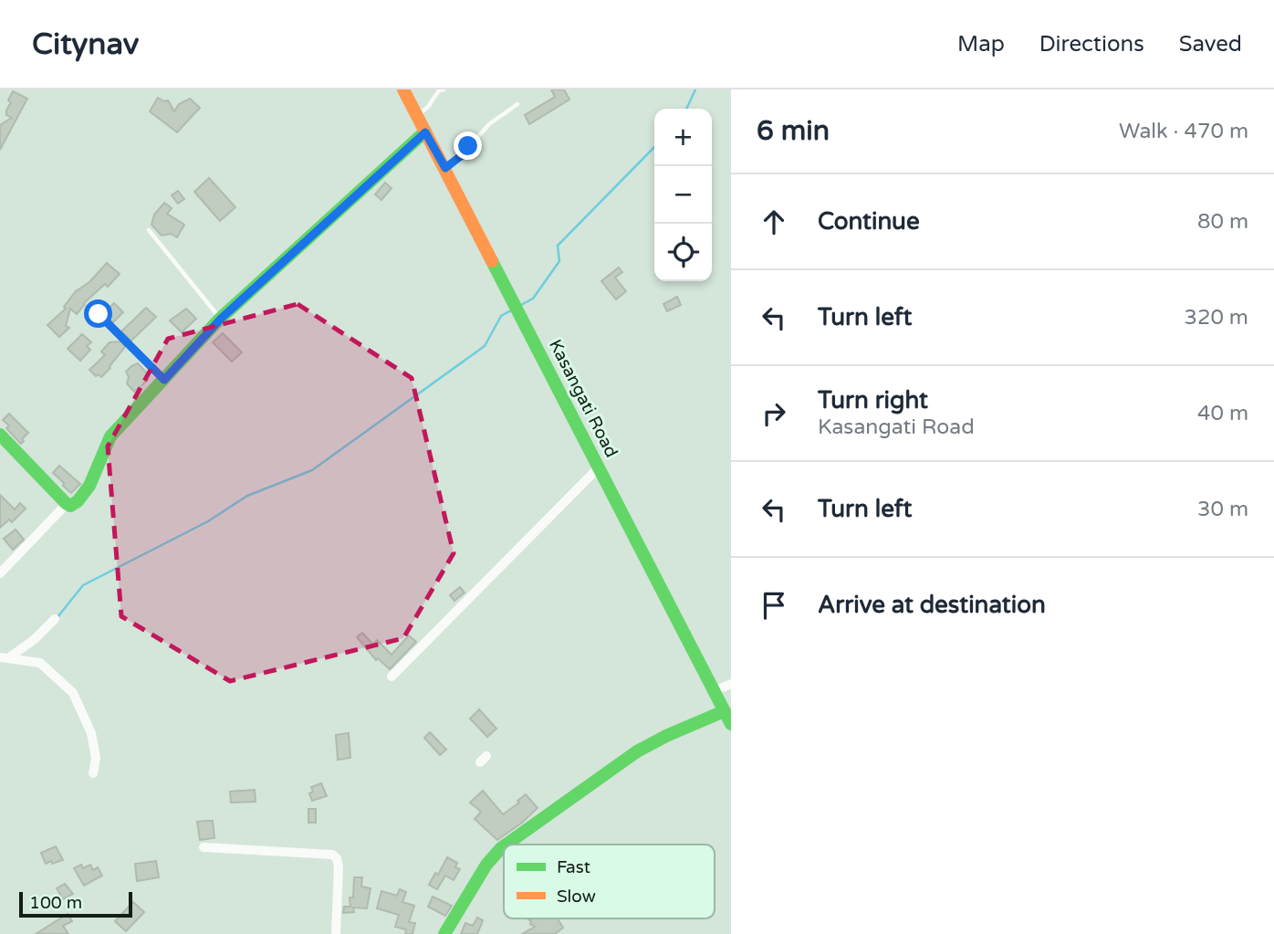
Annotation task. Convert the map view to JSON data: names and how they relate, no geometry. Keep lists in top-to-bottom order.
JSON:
{
  "streets": {
    "street": ["Kasangati Road"]
  },
  "legend": ["Fast", "Slow"],
  "scale_bar": "100 m",
  "page": {
    "header": "Citynav",
    "nav": ["Map", "Directions", "Saved"],
    "heading": ["6 min", "Walk · 470 m"],
    "map_buttons": ["+", "−"],
    "list": [
      ["Continue", "80 m"],
      ["Turn left", "320 m"],
      ["Turn right", "Kasangati Road", "40 m"],
      ["Turn left", "30 m"],
      "Arrive at destination"
    ],
    "scale": "100 m"
  }
}
